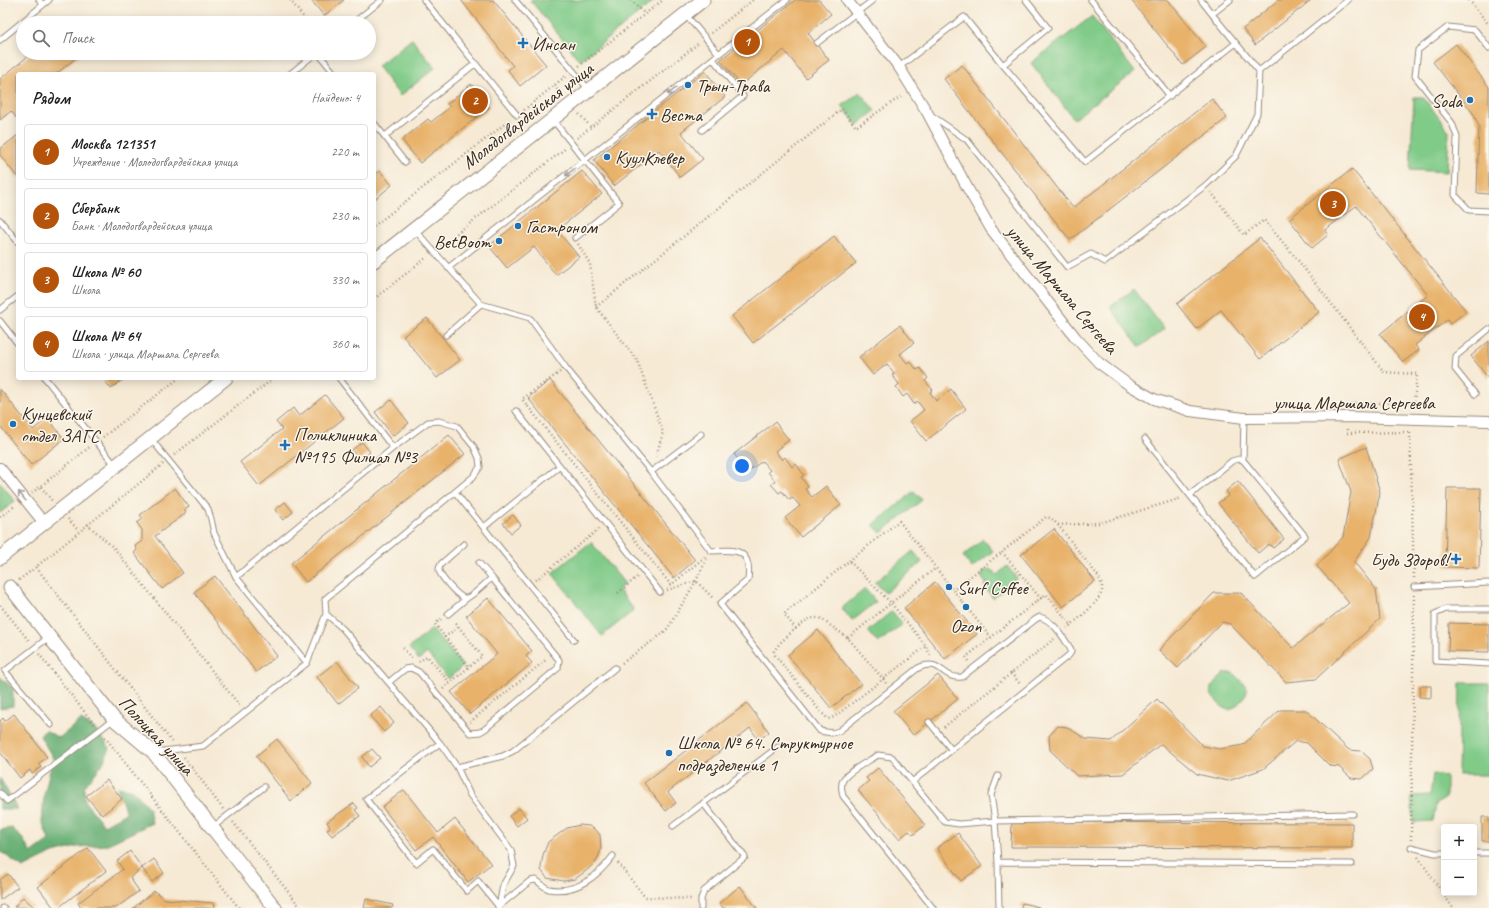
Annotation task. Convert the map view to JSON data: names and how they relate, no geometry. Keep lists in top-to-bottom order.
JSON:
{
  "streets": {
    "street": ["Молодогвардейская улица", "улица Маршала Сергеева", "Полоцкая улица"]
  },
  "places": {
    "health": [
      "Инсан",
      "Веста",
      "Поликлиника №195 Филиал №3",
      "Будь Здоров!"
    ],
    "other": [
      "Трын-Трава",
      "Soda",
      "КуулКлевер",
      "Гастроном",
      "BetBoom",
      "Кунцевский отдел ЗАГС",
      "Surf Coffee",
      "Ozon",
      "Школа № 64. Структурное подразделение 1"
    ]
  },
  "page": {
    "search": "Поиск",
    "pins": [
      "1",
      "2",
      "3",
      "4"
    ],
    "heading": ["Рядом", "Найдено: 4"],
    "list": [
      {
        "mark": "1",
        "name": "Москва 121351",
        "note": "Учреждение · Молодогвардейская улица",
        "value": "220 m"
      },
      {
        "mark": "2",
        "name": "Сбербанк",
        "note": "Банк · Молодогвардейская улица",
        "value": "230 m"
      },
      {
        "mark": "3",
        "name": "Школа № 60",
        "note": "Школа",
        "value": "330 m"
      },
      {
        "mark": "4",
        "name": "Школа № 64",
        "note": "Школа · улица Маршала Сергеева",
        "value": "360 m"
      }
    ],
    "map_buttons": ["+", "−"]
  }
}
